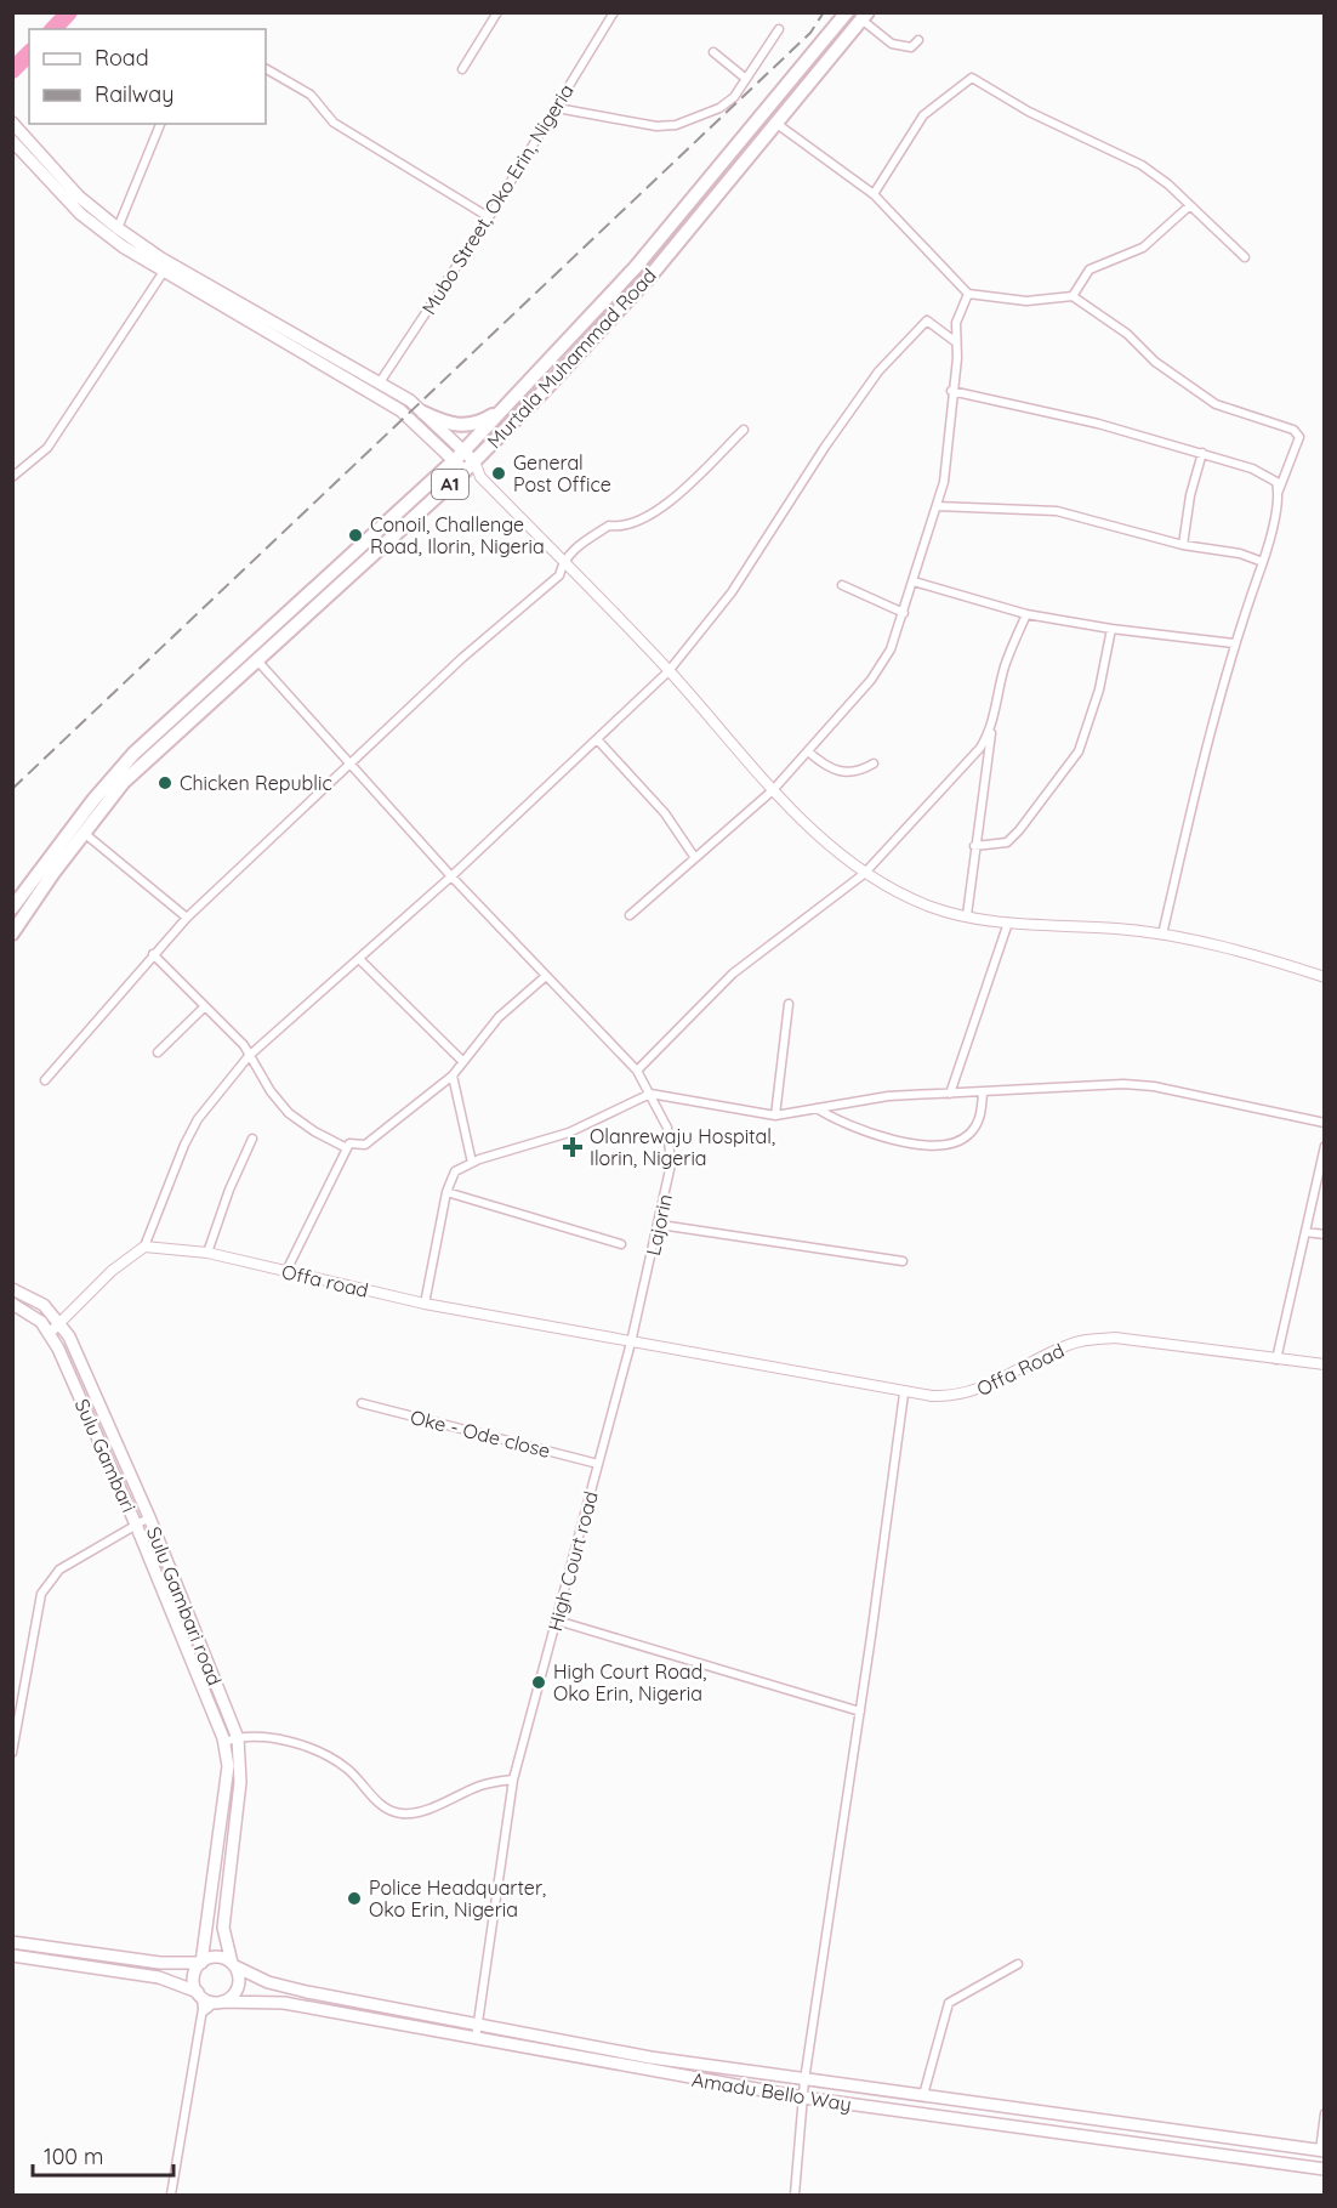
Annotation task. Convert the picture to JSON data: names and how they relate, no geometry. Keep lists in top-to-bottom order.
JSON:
{
  "streets": {
    "highway": ["Murtala Muhammad Road", "A1"],
    "main road": ["Sulu Gambari", "Sulu Gambari road", "Amadu Bello Way"],
    "street": [
      "Mubo Street, Oko Erin, Nigeria",
      "Lajorin",
      "Offa road",
      "Offa Road",
      "Oke - Ode close",
      "High Court road"
    ]
  },
  "crossings": [
    ["Murtala Muhammad Road", "Lajorin"],
    ["Lajorin", "Offa road"],
    ["Lajorin", "Offa Road"],
    ["Lajorin", "High Court road"],
    ["Offa road", "Offa Road"],
    ["Offa road", "High Court road"],
    ["Offa Road", "High Court road"],
    ["Oke - Ode close", "High Court road"],
    ["Sulu Gambari", "Sulu Gambari road"],
    ["Sulu Gambari", "Amadu Bello Way"],
    ["High Court road", "Amadu Bello Way"],
    ["Sulu Gambari road", "Amadu Bello Way"]
  ],
  "places": {
    "other": [
      "General Post Office",
      "Conoil, Challenge Road, Ilorin, Nigeria",
      "Chicken Republic",
      "High Court Road, Oko Erin, Nigeria",
      "Police Headquarter, Oko Erin, Nigeria"
    ],
    "health": ["Olanrewaju Hospital, Ilorin, Nigeria"]
  },
  "legend": ["Road", "Railway"],
  "scale_bar": "100 m"
}
